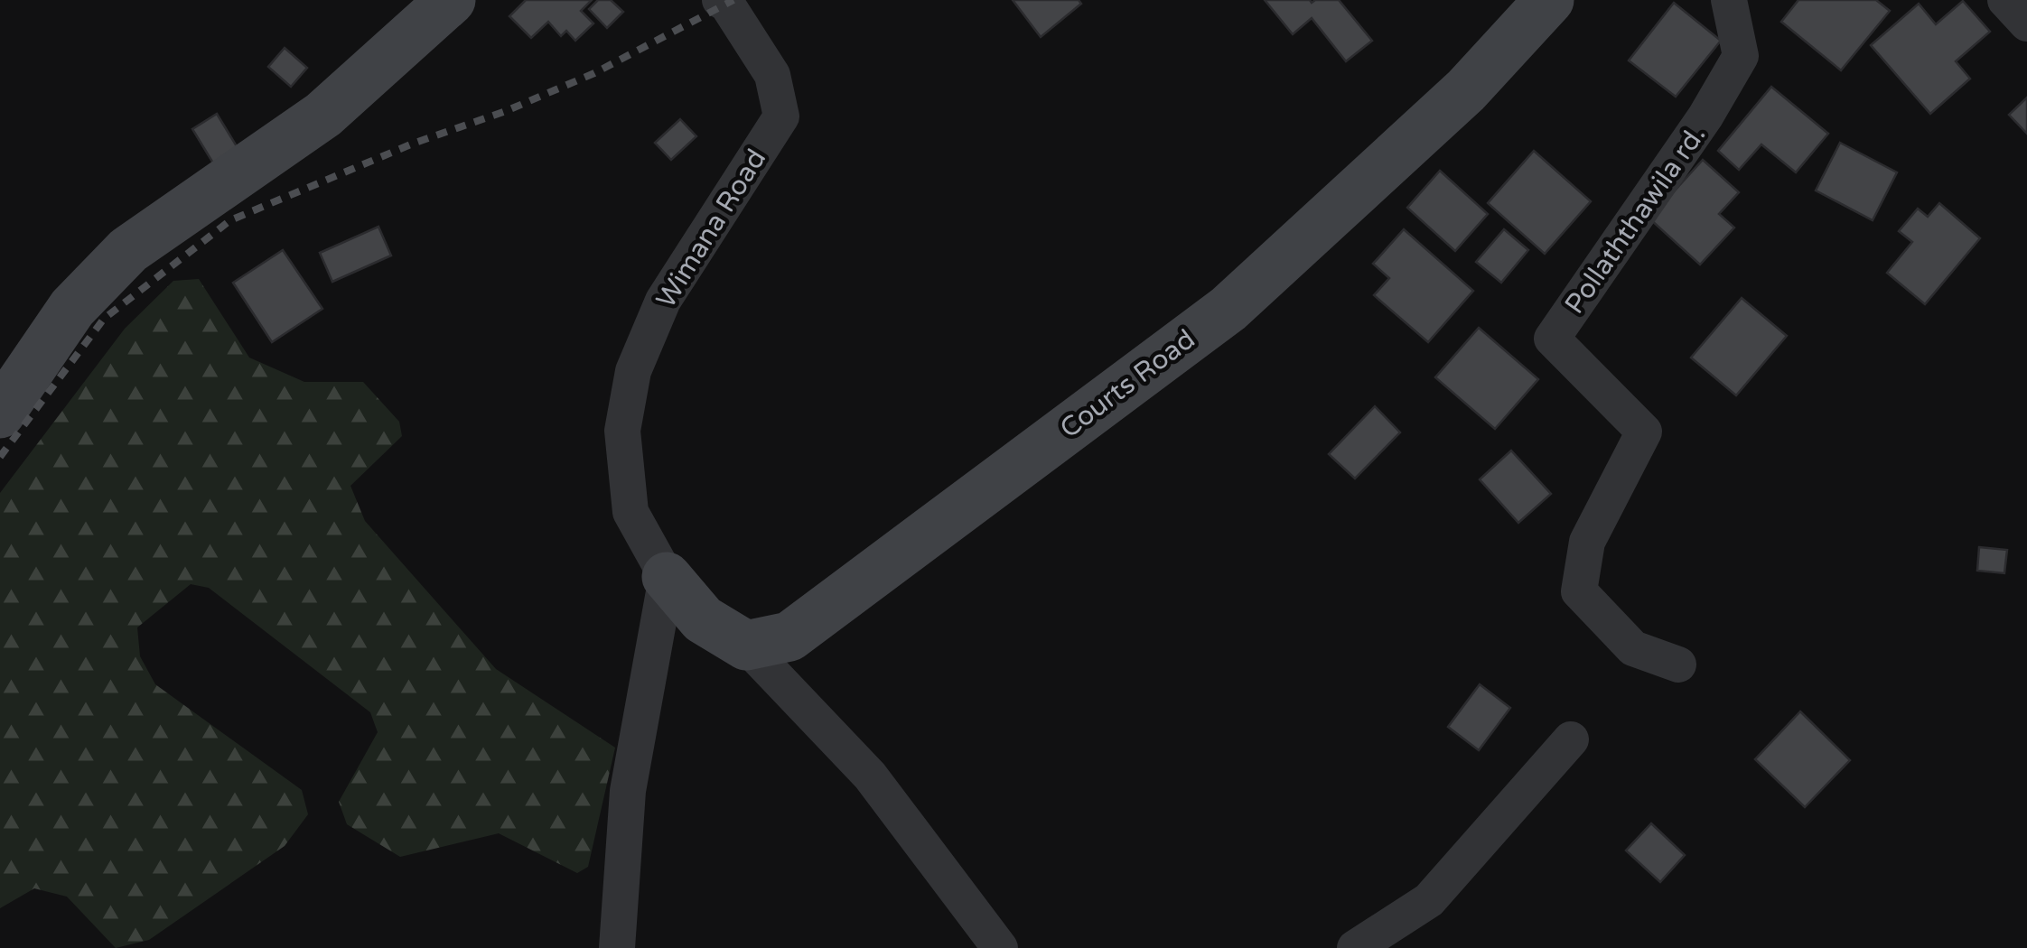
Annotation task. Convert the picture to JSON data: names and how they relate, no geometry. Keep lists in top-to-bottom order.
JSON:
{
  "streets": {
    "street": ["Pollaththawila rd.", "Wimana Road", "Courts Road"]
  }
}
